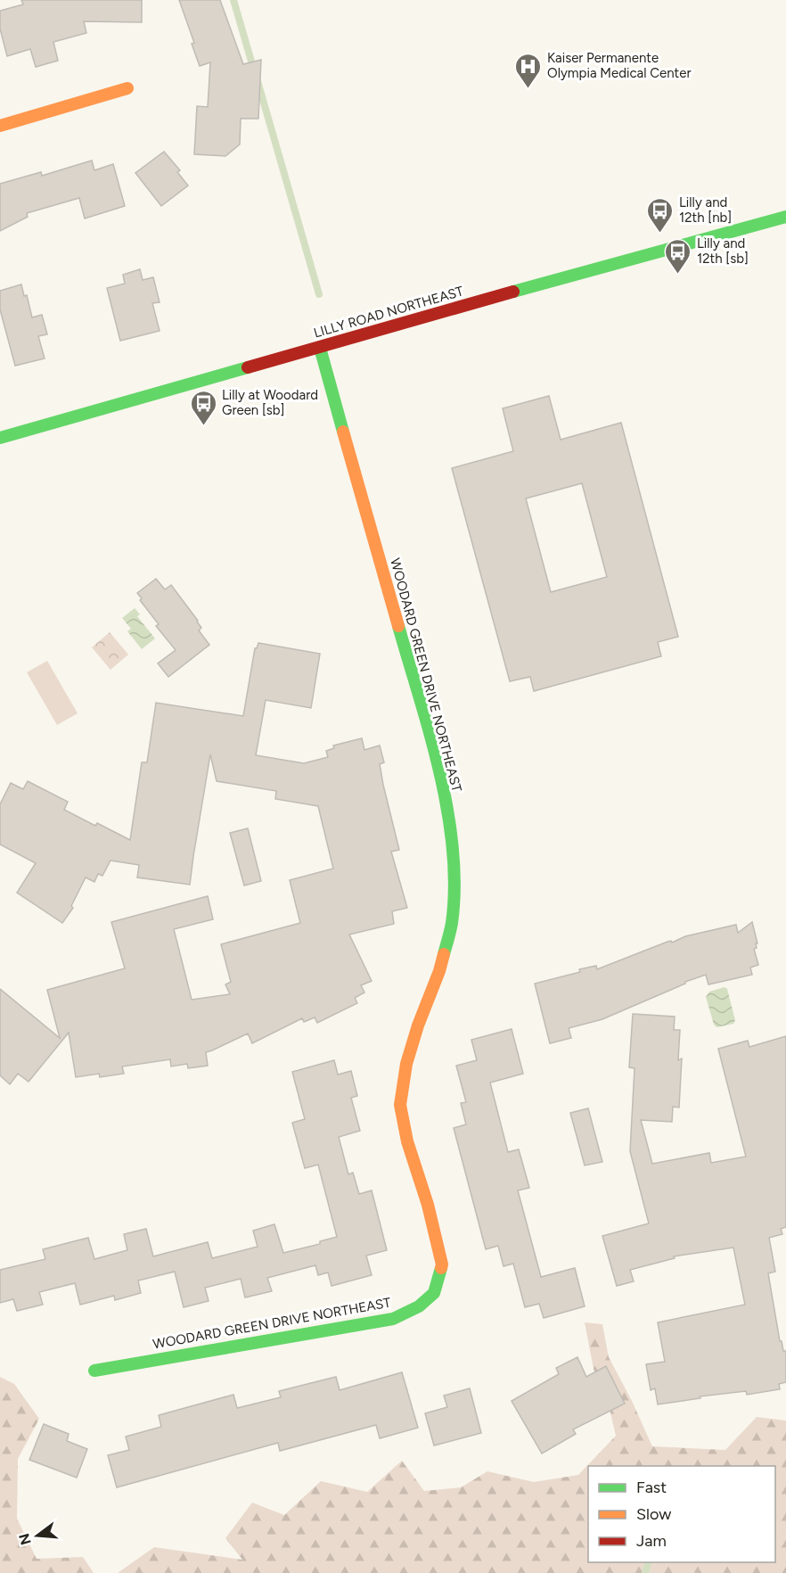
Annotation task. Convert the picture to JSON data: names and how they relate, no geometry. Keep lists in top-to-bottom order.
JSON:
{
  "streets": {
    "street": ["LILLY ROAD NORTHEAST", "WOODARD GREEN DRIVE NORTHEAST"]
  },
  "crossings": [
    ["LILLY ROAD NORTHEAST", "WOODARD GREEN DRIVE NORTHEAST"]
  ],
  "places": {
    "hospital": ["Kaiser Permanente Olympia Medical Center"],
    "bus stop": ["Lilly and 12th [nb]", "Lilly and 12th [sb]", "Lilly at Woodard Green [sb]"]
  },
  "legend": ["Fast", "Slow", "Jam"],
  "north": "left"
}
